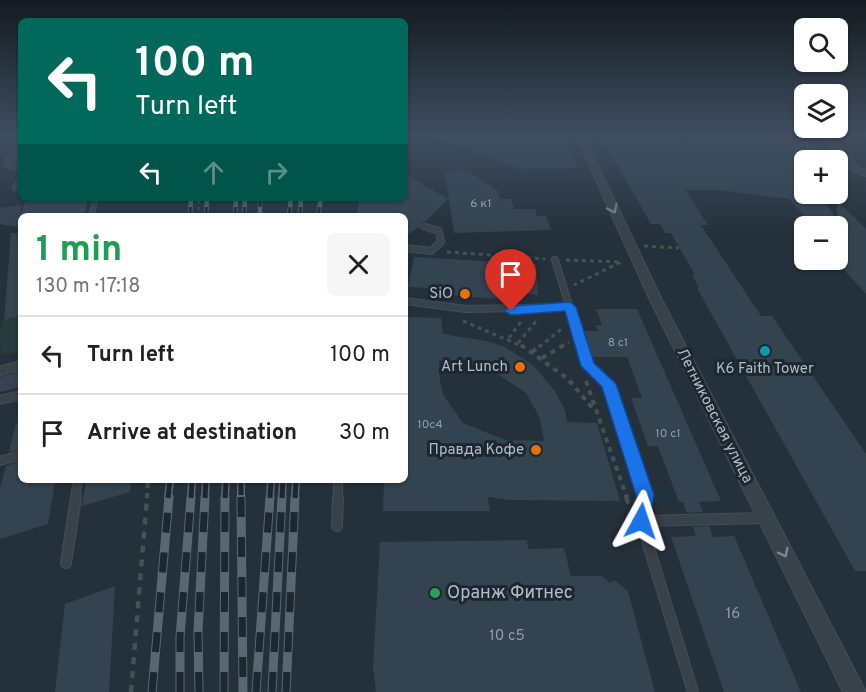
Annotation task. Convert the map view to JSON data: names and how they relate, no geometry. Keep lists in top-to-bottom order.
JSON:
{
  "streets": {
    "street": ["Летниковская улица"]
  },
  "one_way": ["Летниковская улица"],
  "places": [
    "SiO",
    "К6 Faith Tower",
    "Art Lunch",
    "Правда Кофе",
    "Оранж Фитнес"
  ],
  "house_numbers": [
    "6 к1",
    "8 с1",
    "10с4",
    "10 с1",
    "16",
    "10 с5"
  ],
  "page": {
    "map_buttons": ["+", "−"],
    "turn": ["100 m", "Turn left"],
    "heading": ["1 min", "130 m · 17:18"],
    "list": [
      {
        "name": "Turn left",
        "value": "100 m"
      },
      {
        "name": "Arrive at destination",
        "value": "30 m"
      }
    ]
  }
}
